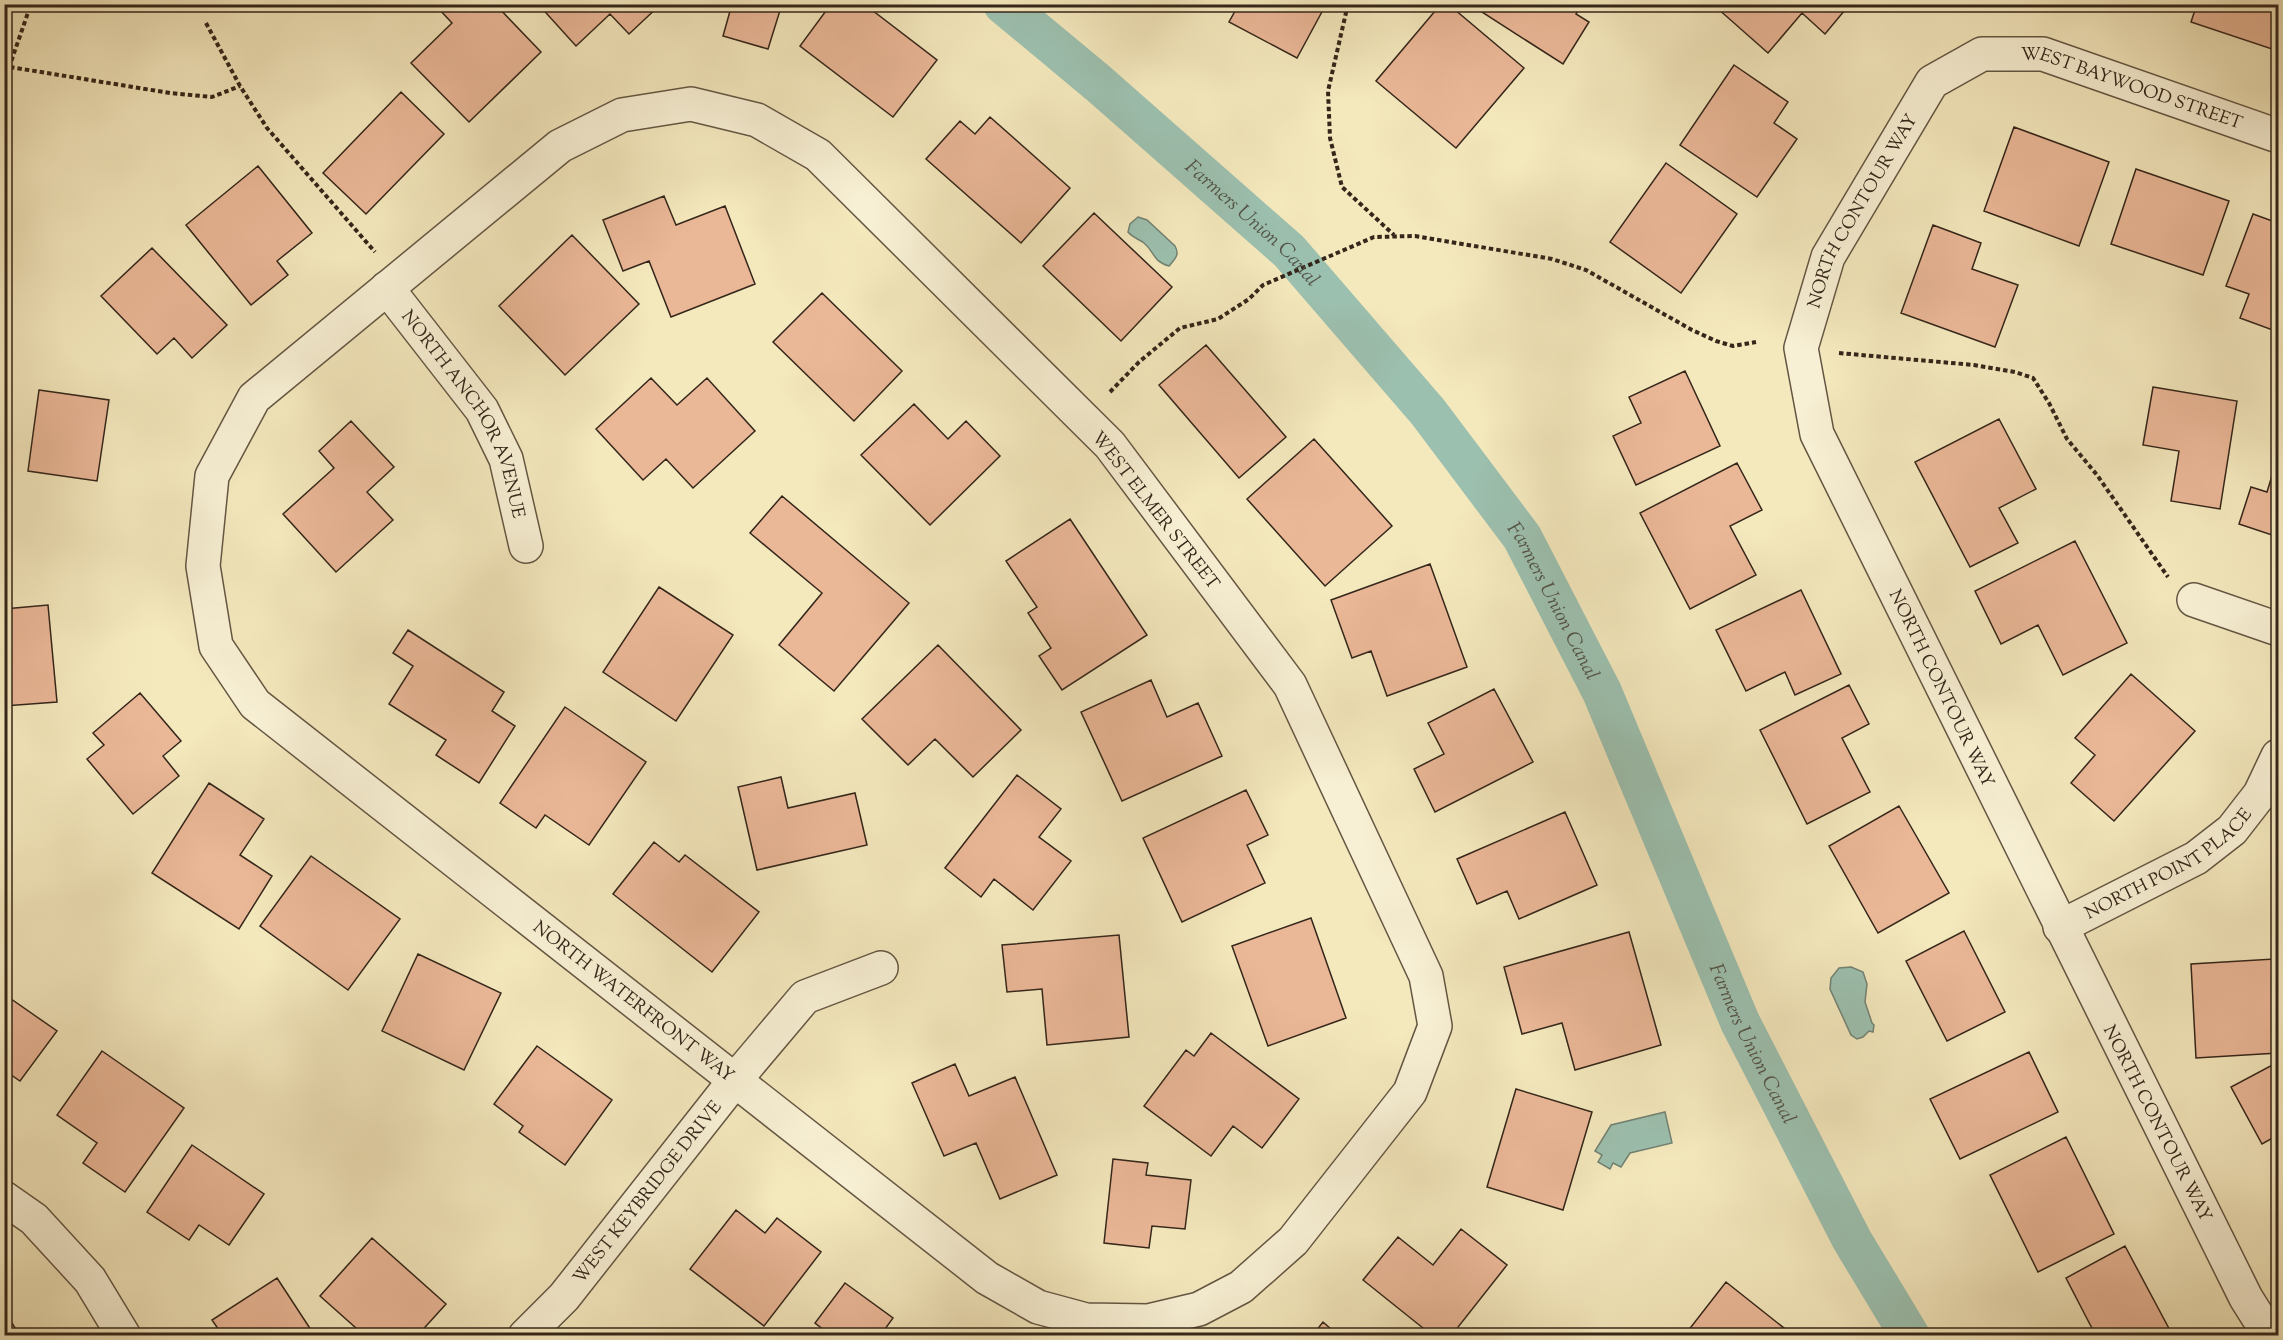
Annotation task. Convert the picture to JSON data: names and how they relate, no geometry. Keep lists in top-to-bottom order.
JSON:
{
  "streets": {
    "street": [
      "WEST BAYWOOD STREET",
      "NORTH CONTOUR WAY",
      "NORTH ANCHOR AVENUE",
      "WEST ELMER STREET",
      "NORTH POINT PLACE",
      "NORTH WATERFRONT WAY",
      "WEST KEYBRIDGE DRIVE"
    ]
  },
  "crossings": [
    ["WEST BAYWOOD STREET", "NORTH CONTOUR WAY"],
    ["NORTH CONTOUR WAY", "NORTH POINT PLACE"],
    ["NORTH ANCHOR AVENUE", "WEST ELMER STREET"],
    ["NORTH ANCHOR AVENUE", "NORTH WATERFRONT WAY"],
    ["WEST ELMER STREET", "NORTH WATERFRONT WAY"],
    ["NORTH WATERFRONT WAY", "WEST KEYBRIDGE DRIVE"]
  ],
  "water": ["Farmers Union Canal"]
}
